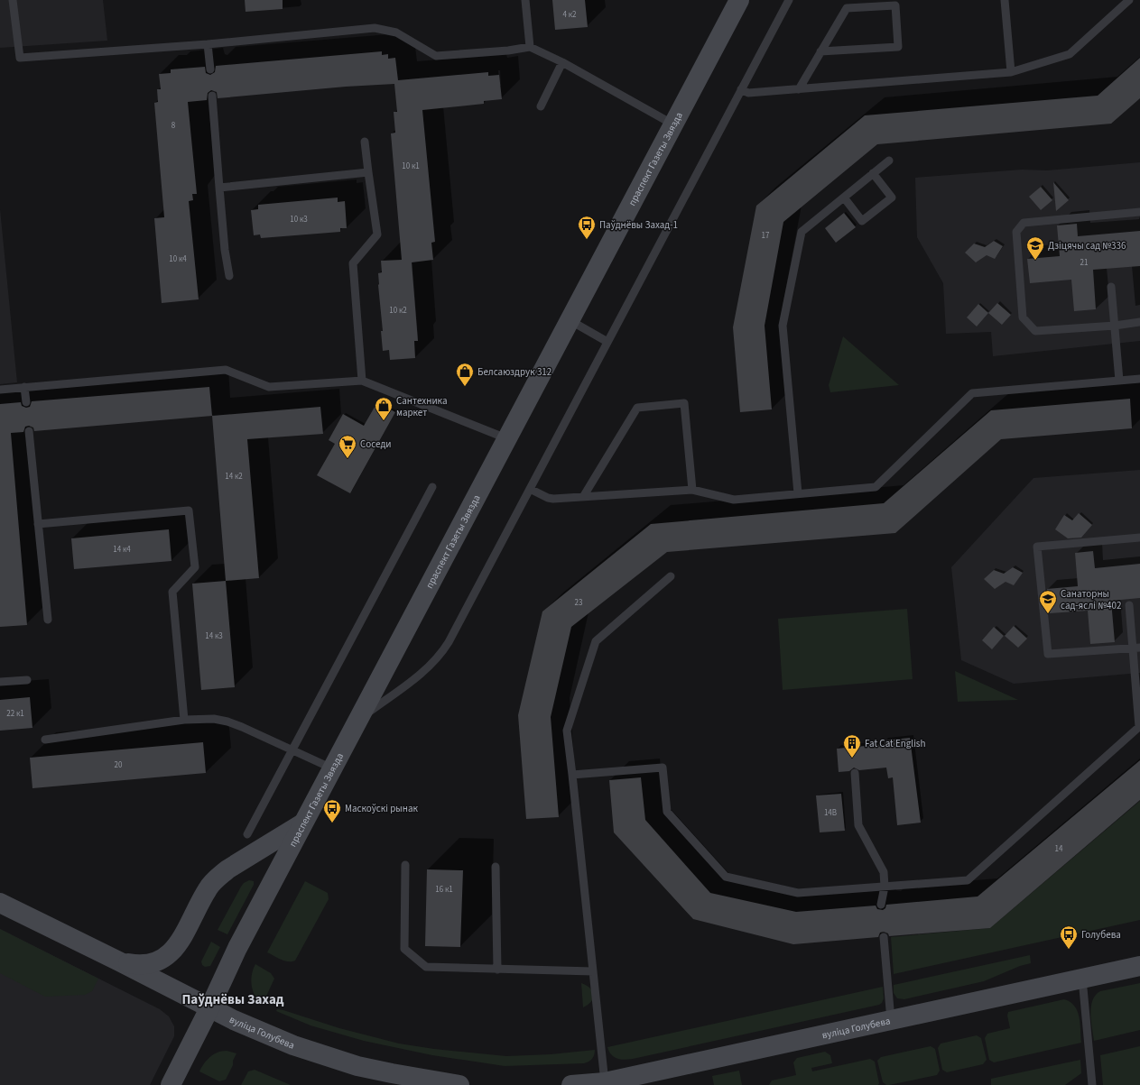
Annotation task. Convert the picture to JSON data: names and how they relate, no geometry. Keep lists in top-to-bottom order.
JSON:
{
  "streets": {
    "main road": ["праспект Газеты Звязда", "вуліца Голубева"]
  },
  "crossings": [
    ["праспект Газеты Звязда", "вуліца Голубева"]
  ],
  "districts": ["Паўднёвы Захад"],
  "places": {
    "bus stop": ["Паўднёвы Захад-1", "Маскоўскі рынак", "Голубева"],
    "school or university": ["Дзіцячы сад №336", "Санаторны сад-яслі №402"],
    "shop": ["Белсаюздрук 312", "Сантехника маркет"],
    "supermarket": ["Соседи"],
    "building": ["Fat Cat English"]
  },
  "house_numbers": [
    "4 к2",
    "8",
    "10 к1",
    "10 к3",
    "17",
    "10 к4",
    "21",
    "10 к2",
    "14 к2",
    "14 к4",
    "23",
    "14 к3",
    "22 к1",
    "20",
    "14В",
    "14",
    "16 к1"
  ]
}
